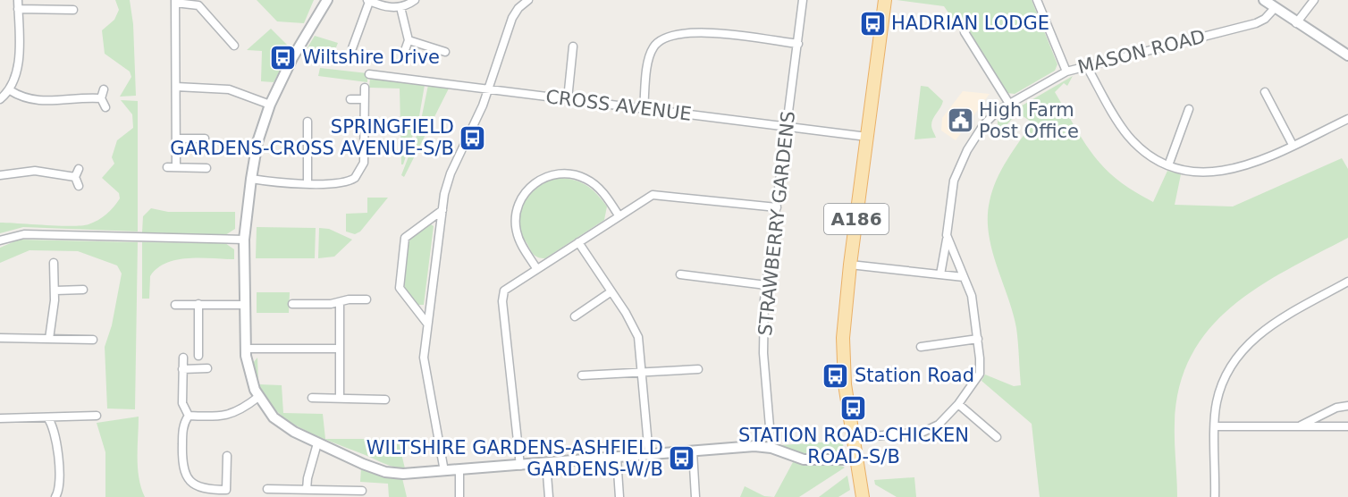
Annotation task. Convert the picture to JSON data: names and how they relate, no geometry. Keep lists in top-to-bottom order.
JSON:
{
  "streets": {
    "main road": ["A186"],
    "street": ["MASON ROAD", "CROSS AVENUE", "STRAWBERRY GARDENS"]
  },
  "crossings": [
    ["CROSS AVENUE", "A186"],
    ["CROSS AVENUE", "STRAWBERRY GARDENS"]
  ],
  "places": {
    "bus stop": [
      "HADRIAN LODGE",
      "Wiltshire Drive",
      "SPRINGFIELD GARDENS-CROSS AVENUE-S/B",
      "Station Road",
      "STATION ROAD-CHICKEN ROAD-S/B",
      "WILTSHIRE GARDENS-ASHFIELD GARDENS-W/B"
    ],
    "public building": ["High Farm Post Office"]
  }
}
